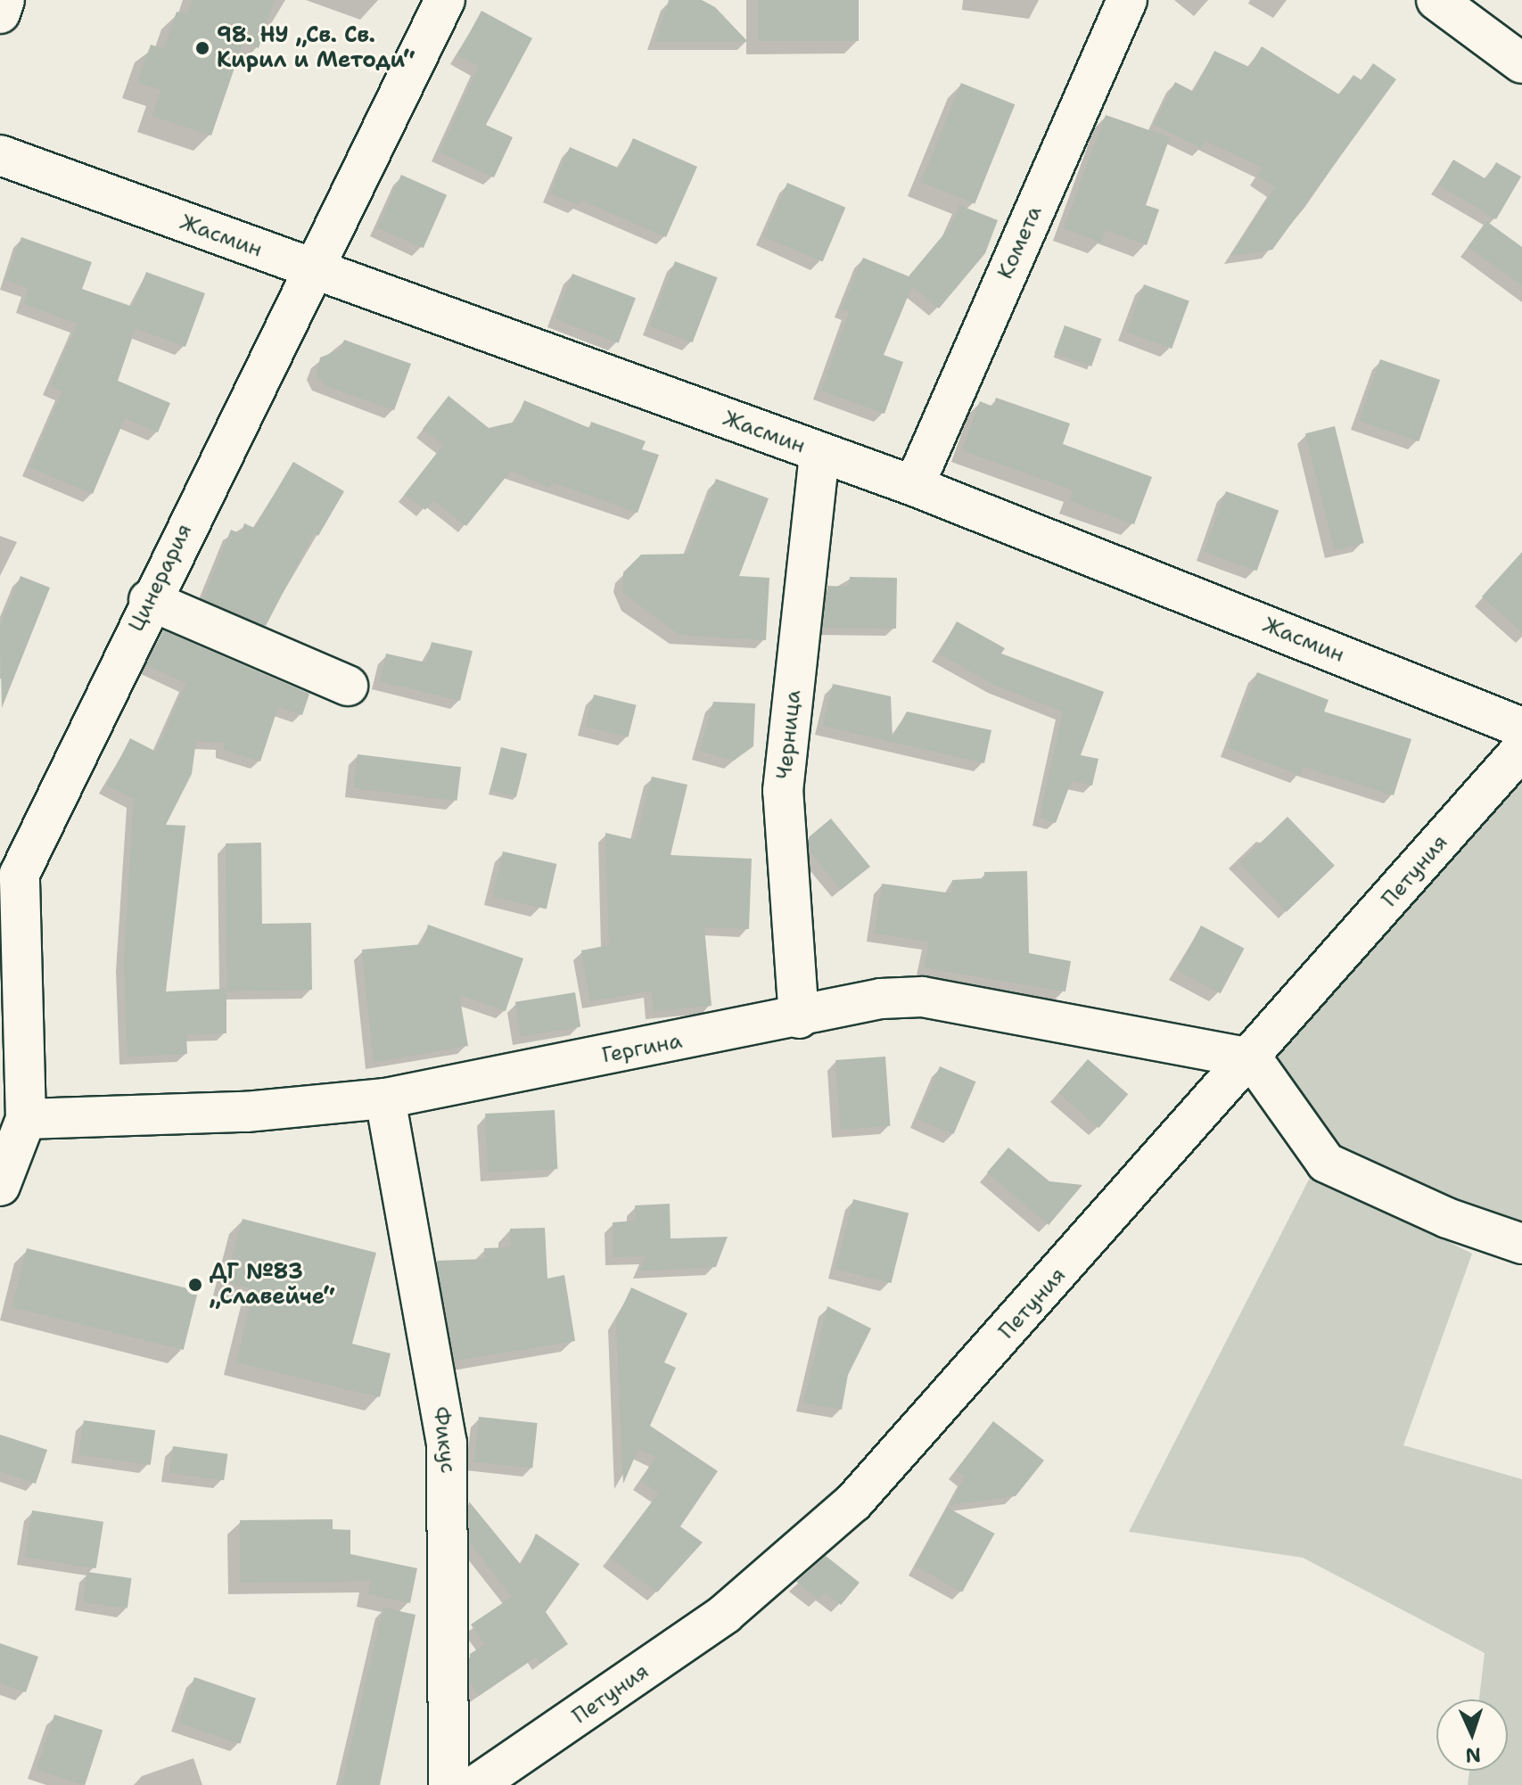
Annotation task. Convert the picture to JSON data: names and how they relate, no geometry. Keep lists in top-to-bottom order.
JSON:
{
  "streets": {
    "street": [
      "Жасмин",
      "Комета",
      "Цинерария",
      "Черница",
      "Петуния",
      "Гергина",
      "Фикус"
    ]
  },
  "crossings": [
    ["Жасмин", "Комета"],
    ["Жасмин", "Цинерария"],
    ["Жасмин", "Черница"],
    ["Цинерария", "Гергина"],
    ["Черница", "Гергина"],
    ["Петуния", "Гергина"],
    ["Гергина", "Фикус"]
  ],
  "places": ["98. НУ „Св. Св. Кирил и Методи“", "ДГ №83 „Славейче“"],
  "north": "bottom"
}
